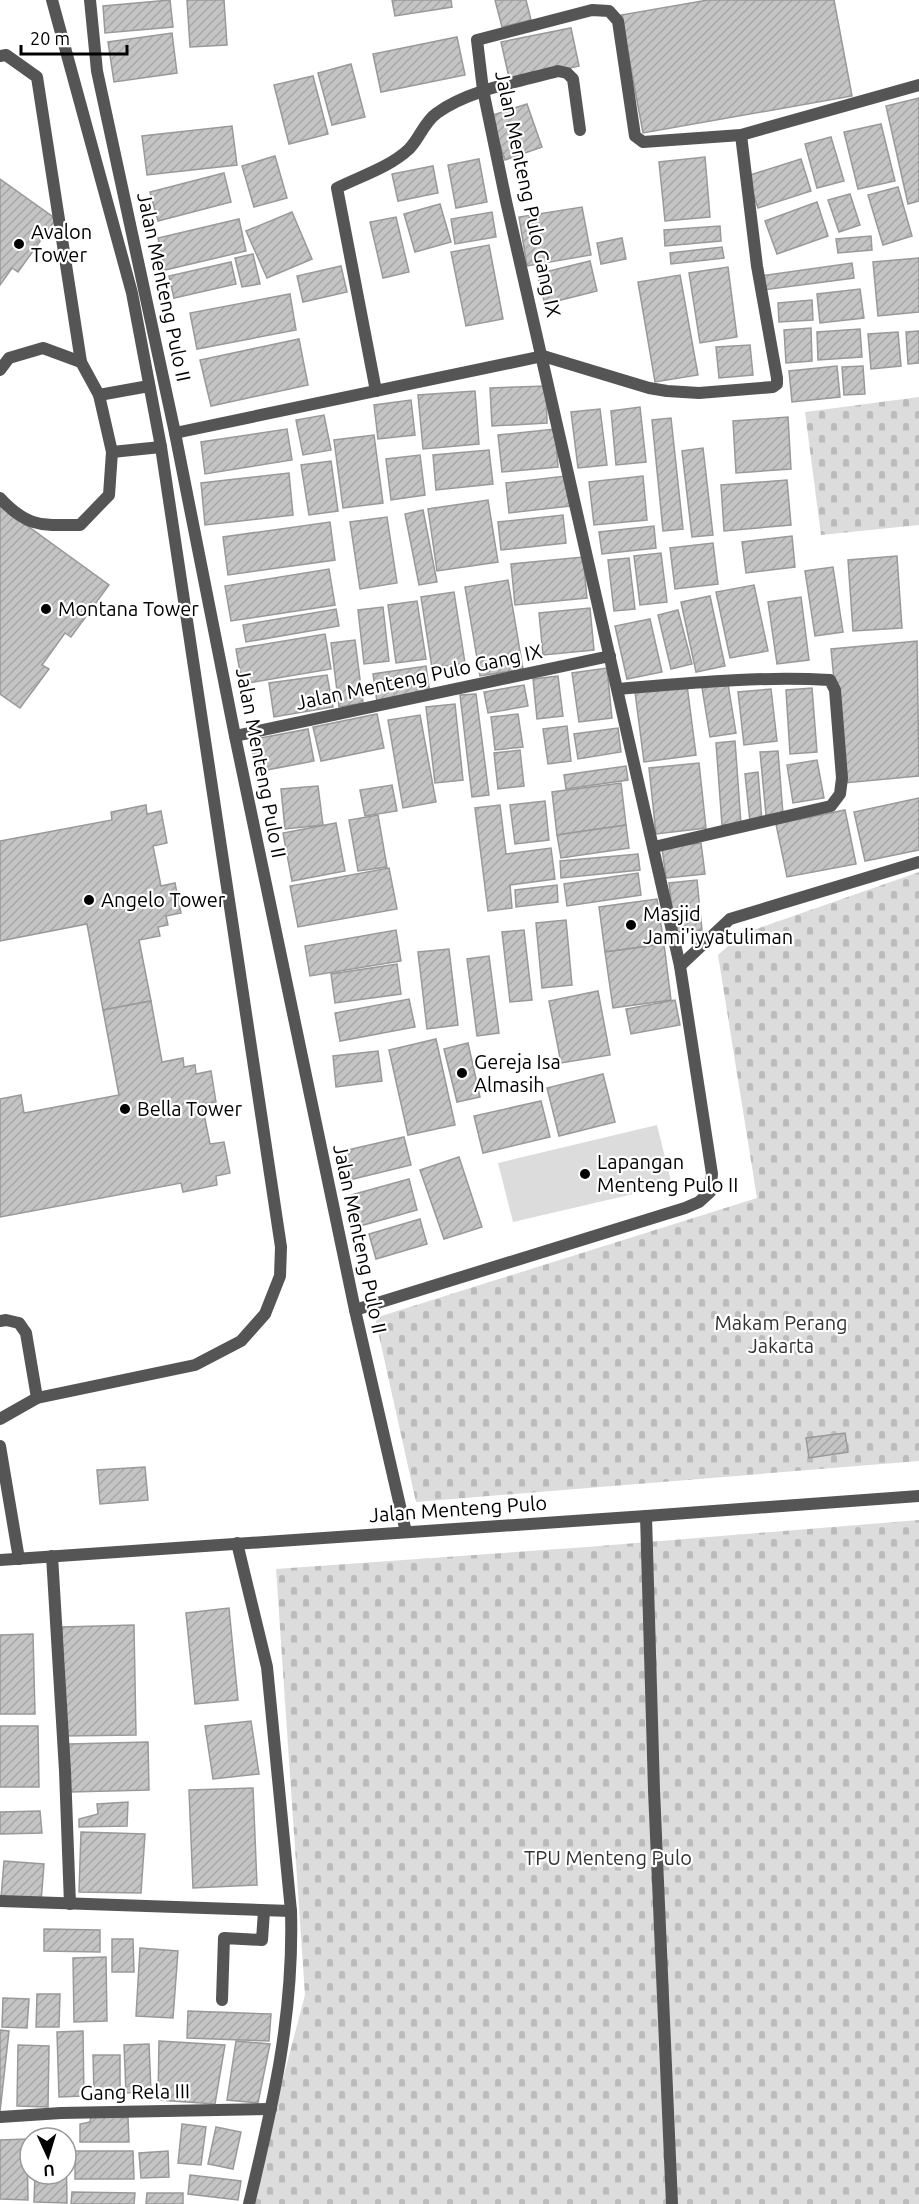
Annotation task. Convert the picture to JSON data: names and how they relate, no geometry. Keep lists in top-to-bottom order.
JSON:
{
  "streets": {
    "street": [
      "Jalan Menteng Pulo Gang IX",
      "Jalan Menteng Pulo II",
      "Jalan Menteng Pulo",
      "Gang Rela III"
    ]
  },
  "crossings": [
    ["Jalan Menteng Pulo Gang IX", "Jalan Menteng Pulo II"],
    ["Jalan Menteng Pulo II", "Jalan Menteng Pulo"]
  ],
  "parks": ["Makam Perang Jakarta", "TPU Menteng Pulo"],
  "places": [
    "Avalon Tower",
    "Montana Tower",
    "Angelo Tower",
    "Masjid Jami'iyyatuliman",
    "Gereja Isa Almasih",
    "Bella Tower",
    "Lapangan Menteng Pulo II"
  ],
  "scale_bar": "20 m",
  "north": "bottom"
}
